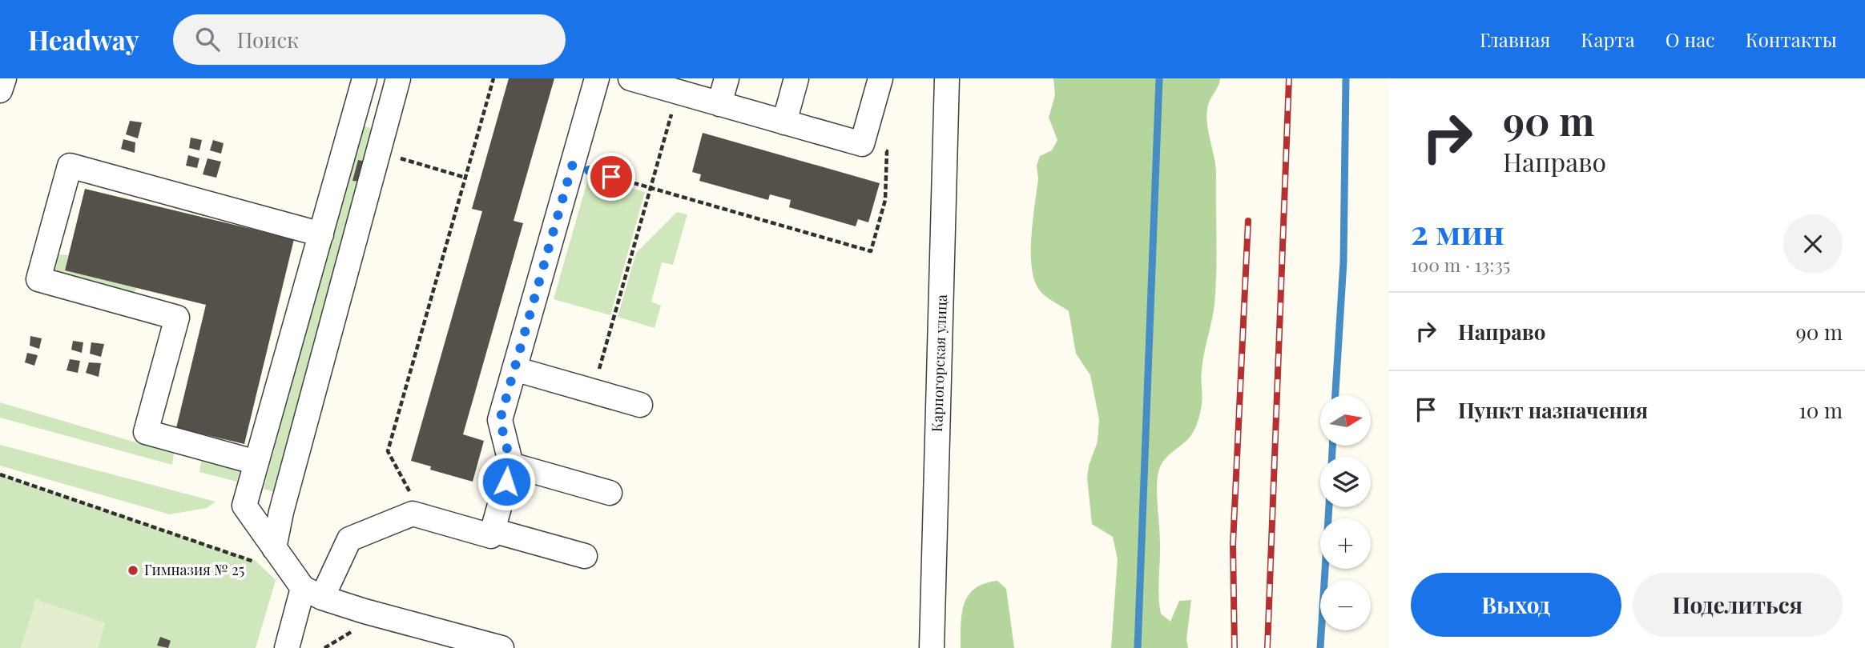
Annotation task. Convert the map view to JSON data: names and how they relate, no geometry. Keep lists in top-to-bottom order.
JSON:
{
  "streets": {
    "lane": ["Карпогорская улица"]
  },
  "places": ["Гимназия № 25"],
  "north": "right",
  "page": {
    "header": "Headway",
    "search": "Поиск",
    "nav": [
      "Главная",
      "Карта",
      "О нас",
      "Контакты"
    ],
    "turn": ["90 m", "Направо"],
    "heading": ["2 мин", "100 m · 13:35"],
    "list": [
      {
        "name": "Направо",
        "value": "90 m"
      },
      {
        "name": "Пункт назначения",
        "value": "10 m"
      }
    ],
    "map_buttons": ["+", "−"],
    "buttons": ["Выход", "Поделиться"]
  }
}
